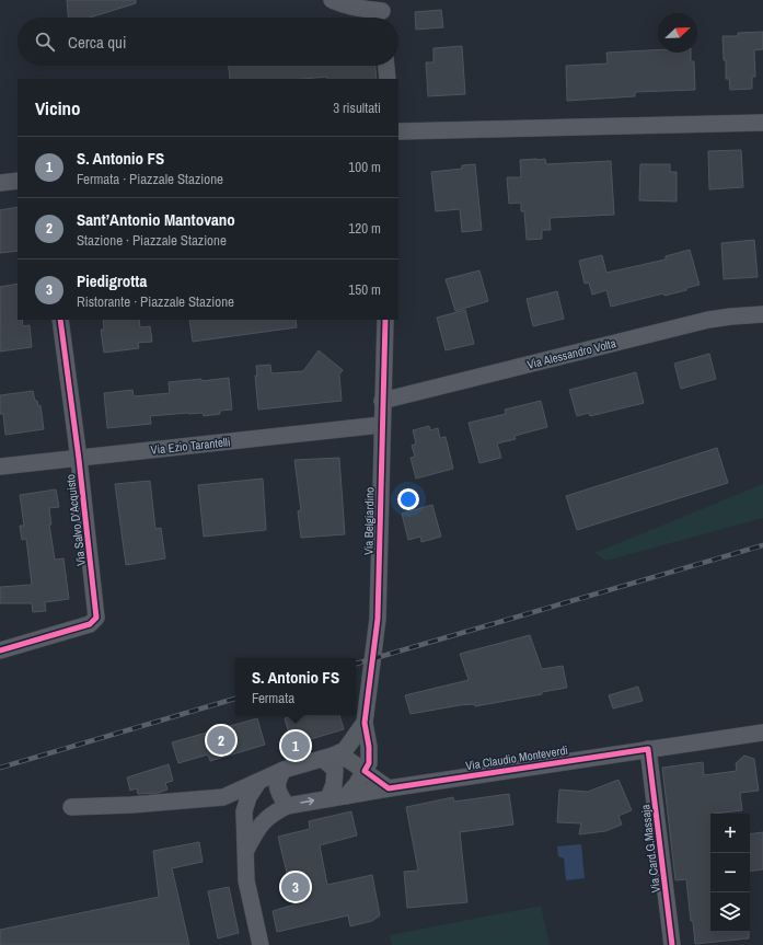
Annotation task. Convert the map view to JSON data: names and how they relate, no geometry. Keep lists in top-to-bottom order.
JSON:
{
  "streets": {
    "street": [
      "Via Alessandro Volta",
      "Via Ezio Tarantelli",
      "Via Salvo D'Acquisto",
      "Via Belgiardino",
      "Via Claudio Monteverdi",
      "Via Card.G.Massaja"
    ]
  },
  "crossings": [
    ["Via Alessandro Volta", "Via Belgiardino"],
    ["Via Ezio Tarantelli", "Via Salvo D'Acquisto"],
    ["Via Ezio Tarantelli", "Via Belgiardino"],
    ["Via Claudio Monteverdi", "Via Card.G.Massaja"]
  ],
  "north": "top right",
  "page": {
    "search": "Cerca qui",
    "heading": ["Vicino", "3 risultati"],
    "list": [
      {
        "mark": "1",
        "name": "S. Antonio FS",
        "note": "Fermata · Piazzale Stazione",
        "value": "100 m"
      },
      {
        "mark": "2",
        "name": "Sant’Antonio Mantovano",
        "note": "Stazione · Piazzale Stazione",
        "value": "120 m"
      },
      {
        "mark": "3",
        "name": "Piedigrotta",
        "note": "Ristorante · Piazzale Stazione",
        "value": "150 m"
      }
    ],
    "popup": ["S. Antonio FS", "Fermata"],
    "pins": ["2", "1", "3"],
    "map_buttons": ["+", "−"]
  }
}
